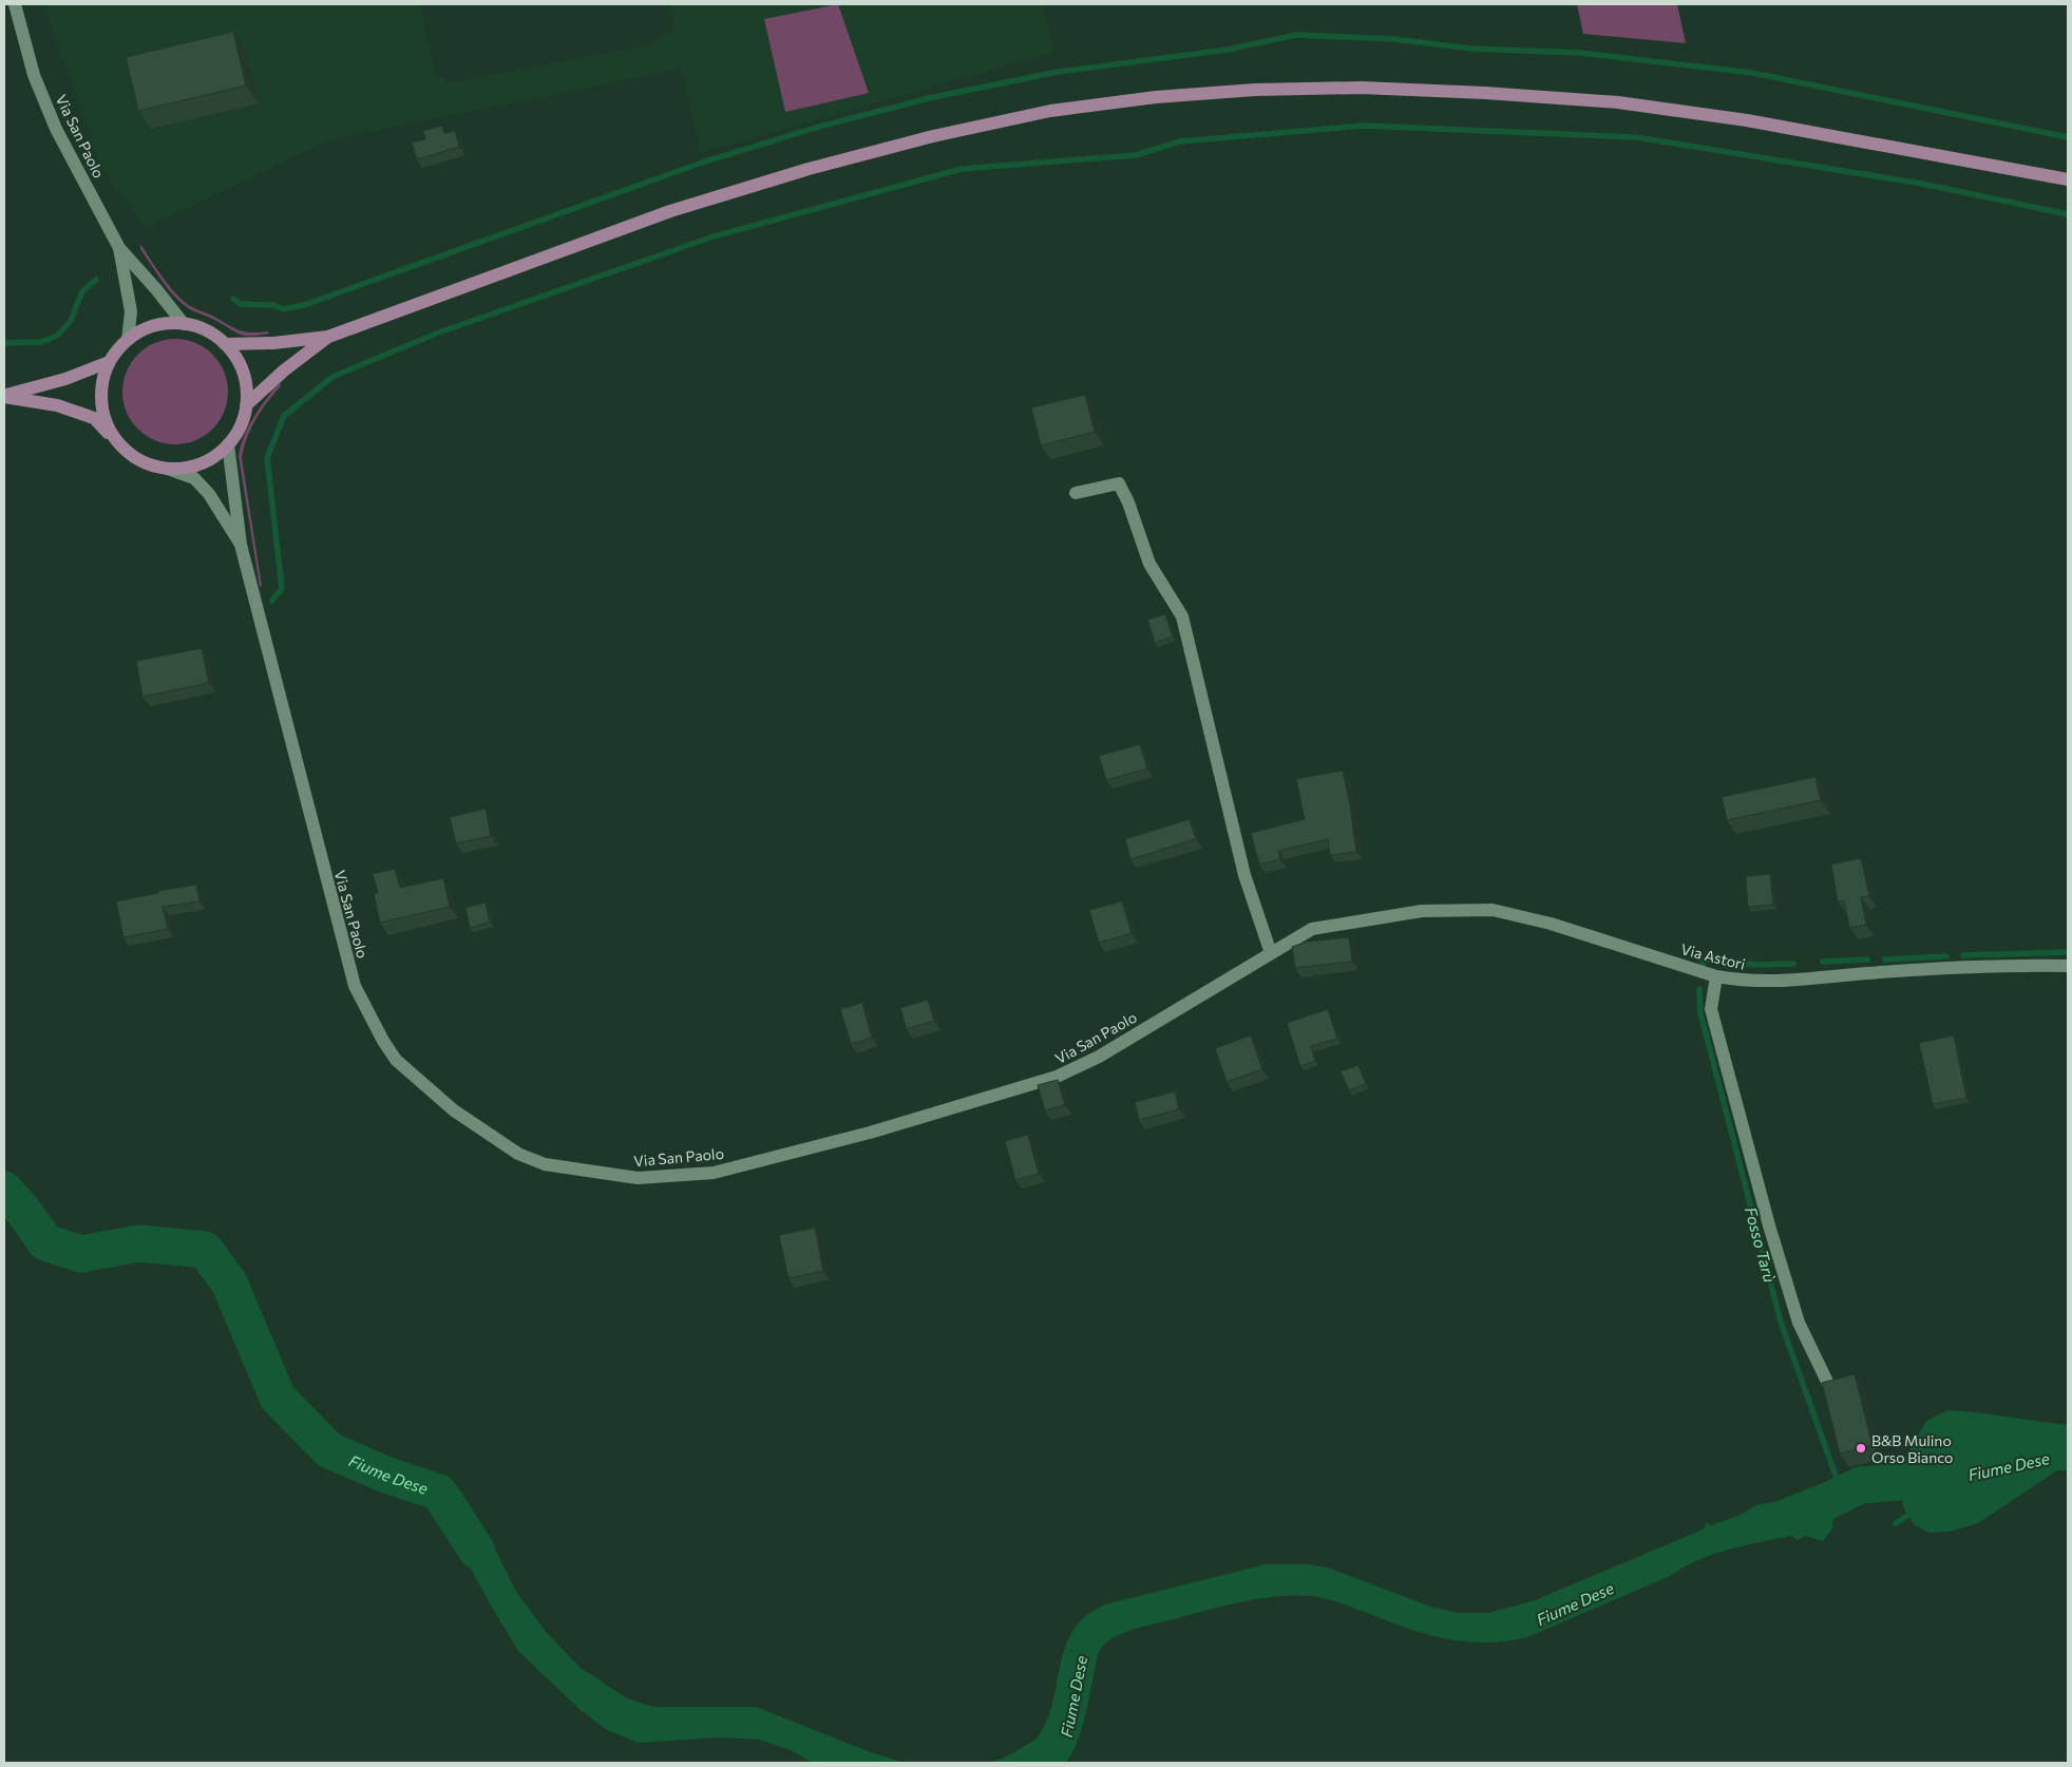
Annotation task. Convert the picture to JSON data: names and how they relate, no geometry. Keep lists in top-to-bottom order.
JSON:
{
  "streets": {
    "street": ["Via San Paolo", "Via Astori"]
  },
  "crossings": [
    ["Via San Paolo", "Via Astori"]
  ],
  "water": ["Fosso Tarù", "Fiume Dese"],
  "places": ["B&B Mulino Orso Bianco"]
}
